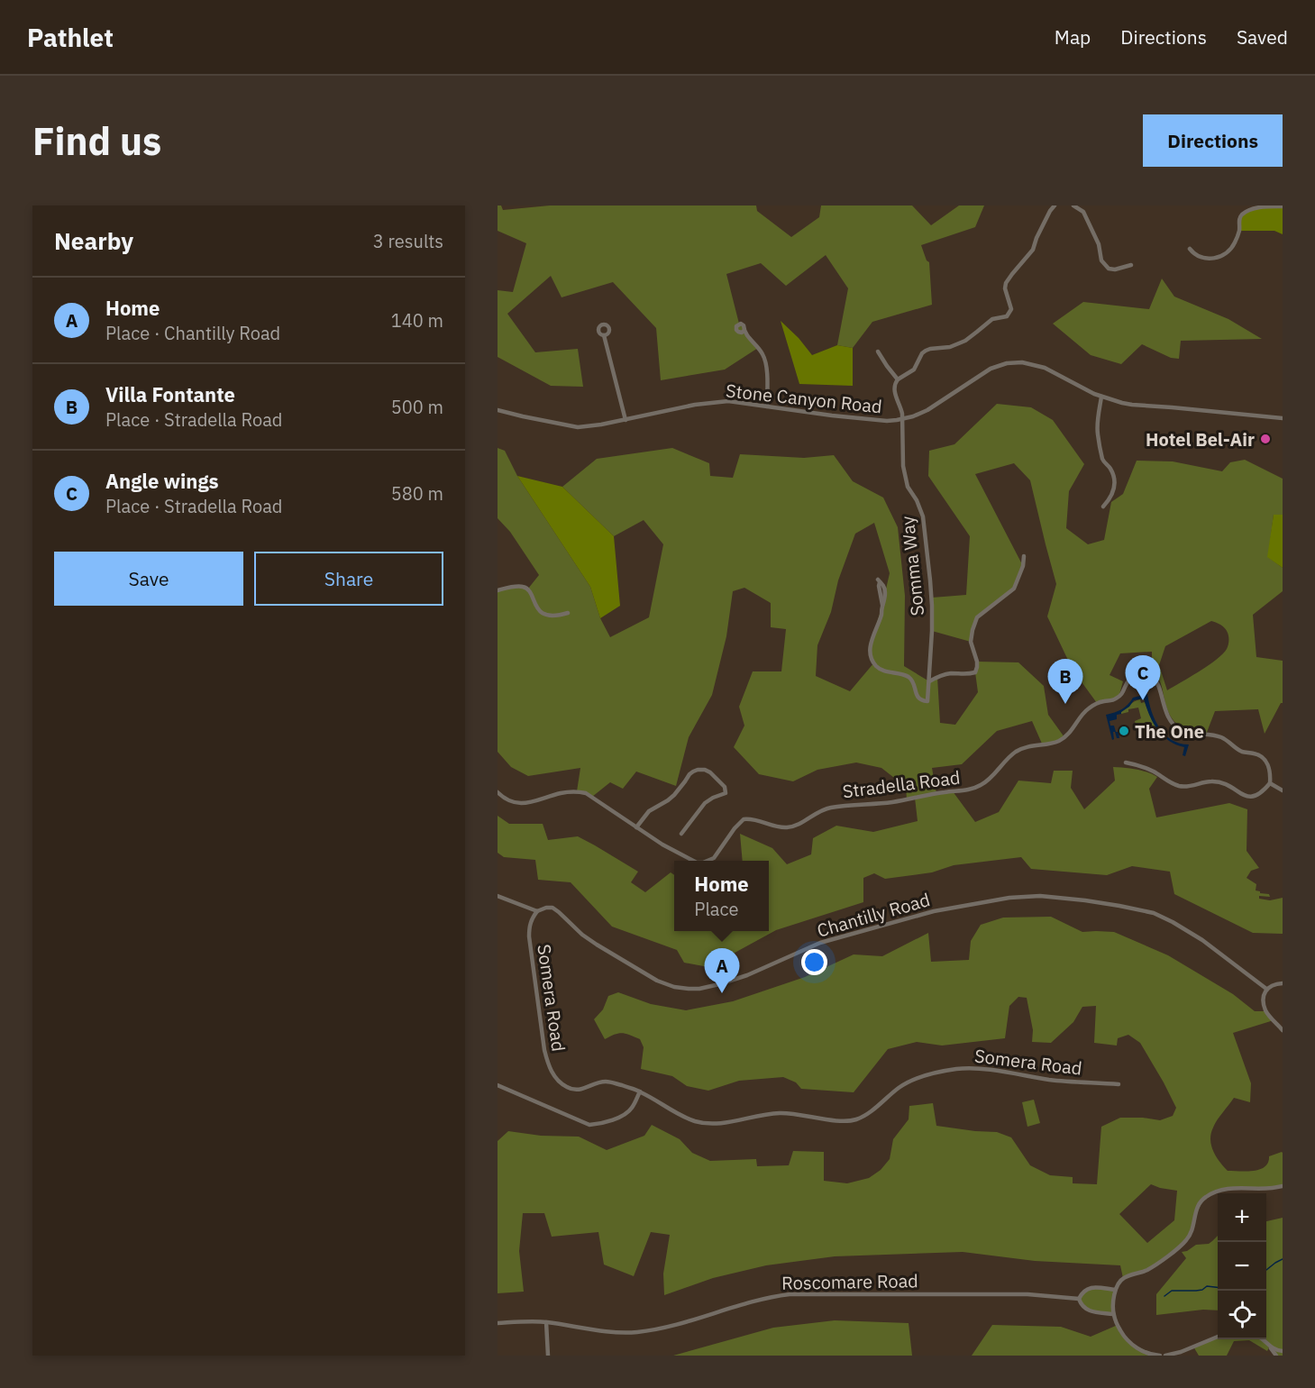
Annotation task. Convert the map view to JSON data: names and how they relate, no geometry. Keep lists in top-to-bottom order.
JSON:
{
  "streets": {
    "street": [
      "Stone Canyon Road",
      "Somma Way",
      "Stradella Road",
      "Chantilly Road",
      "Somera Road",
      "Roscomare Road"
    ]
  },
  "crossings": [
    ["Stone Canyon Road", "Somma Way"],
    ["Chantilly Road", "Somera Road"]
  ],
  "places": ["Hotel Bel-Air", "The One"],
  "page": {
    "header": "Pathlet",
    "nav": ["Map", "Directions", "Saved"],
    "buttons": [
      "Directions",
      ["Save", "Share"]
    ],
    "title": "Find us",
    "heading": ["Nearby", "3 results"],
    "list": [
      {
        "mark": "A",
        "name": "Home",
        "note": "Place · Chantilly Road",
        "value": "140 m"
      },
      {
        "mark": "B",
        "name": "Villa Fontante",
        "note": "Place · Stradella Road",
        "value": "500 m"
      },
      {
        "mark": "C",
        "name": "Angle wings",
        "note": "Place · Stradella Road",
        "value": "580 m"
      }
    ],
    "pins": ["C", "B", "A"],
    "popup": ["Home", "Place"],
    "map_buttons": ["+", "−"]
  }
}
